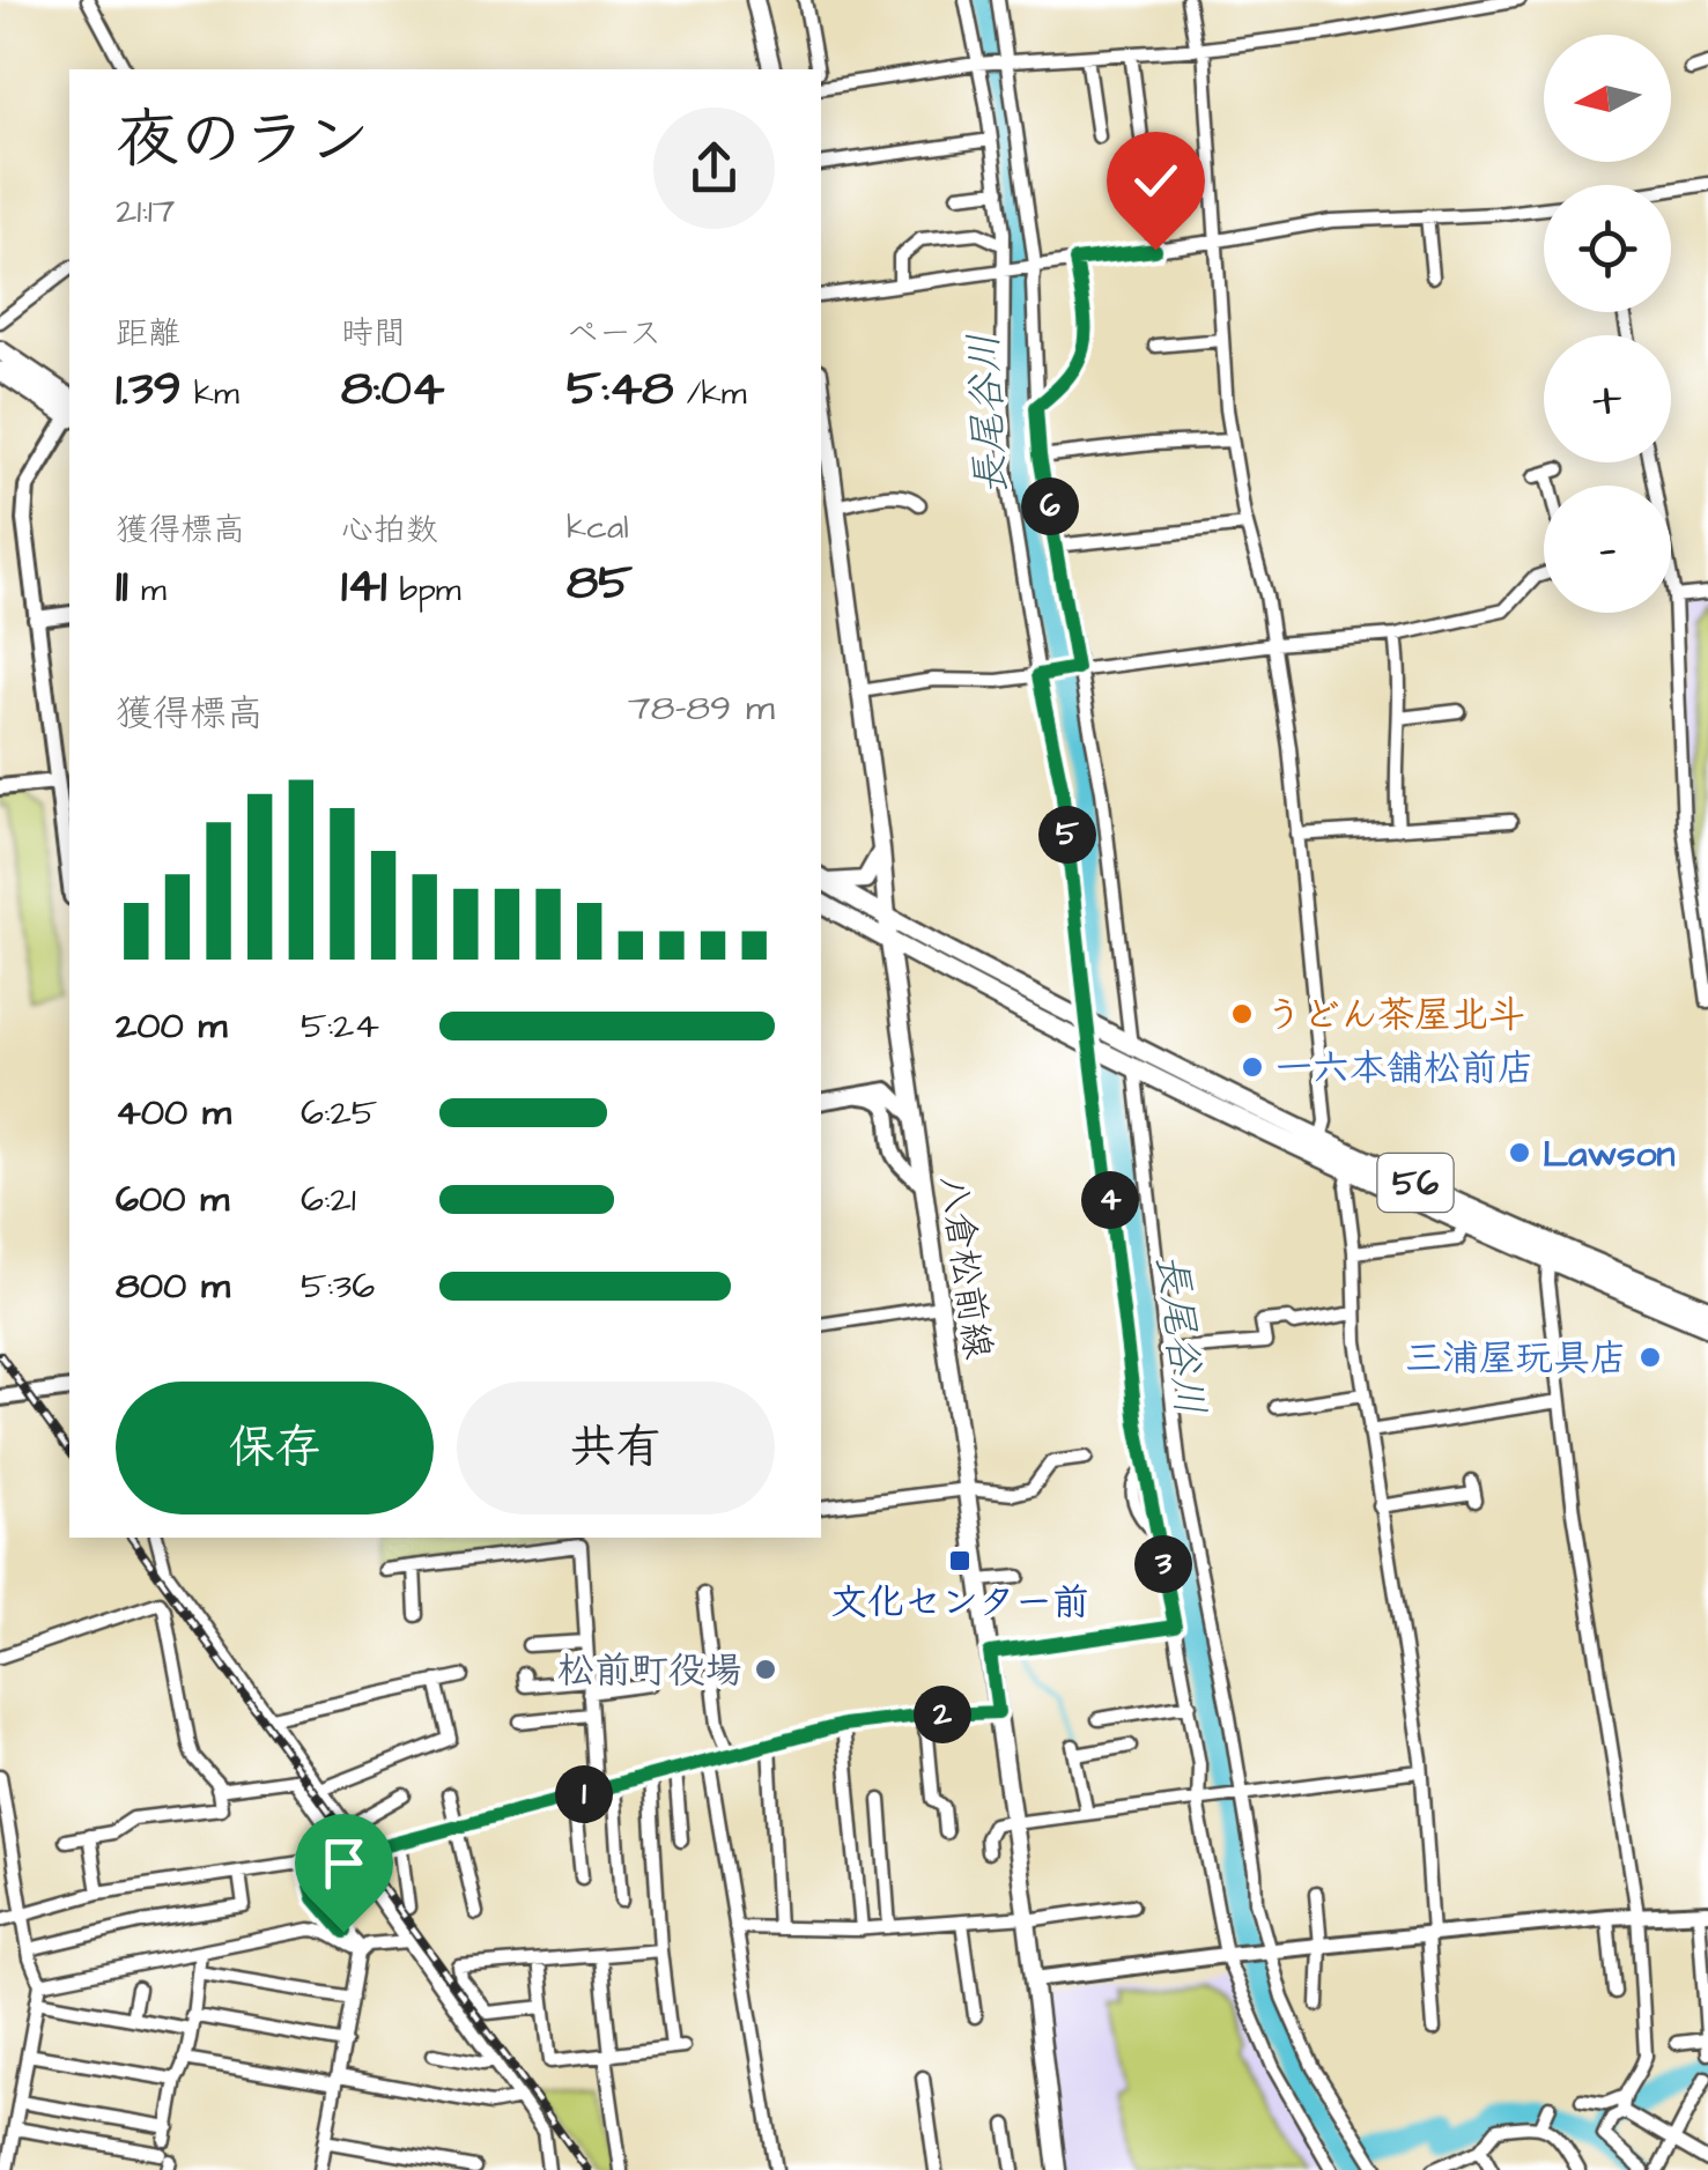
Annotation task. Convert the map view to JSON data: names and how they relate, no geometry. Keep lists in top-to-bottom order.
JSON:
{
  "streets": {
    "highway": ["56"],
    "main road": ["八倉松前線"]
  },
  "crossings": [
    ["56", "八倉松前線"]
  ],
  "water": ["長尾谷川"],
  "places": {
    "other": [
      "うどん茶屋北斗",
      "一六本舗松前店",
      "Lawson",
      "三浦屋玩具店",
      "松前町役場"
    ],
    "transit": ["文化センター前"]
  },
  "north": "left",
  "page": {
    "map_buttons": ["+", "−"],
    "heading": ["夜のラン", "21:17"],
    "stats": [
      ["距離", "1.39 km"],
      ["時間", "8:04"],
      ["ペース", "5:48 /km"],
      ["獲得標高", "11 m"],
      ["心拍数", "141 bpm"],
      ["kcal", "85"]
    ],
    "pins": [
      "6",
      "5",
      "4",
      "3",
      "2",
      "1"
    ],
    "chart": ["獲得標高", "78–89 m"],
    "list": [
      {
        "name": "200 m",
        "note": "5:24"
      },
      {
        "name": "400 m",
        "note": "6:25"
      },
      {
        "name": "600 m",
        "note": "6:21"
      },
      {
        "name": "800 m",
        "note": "5:36"
      }
    ],
    "buttons": ["保存", "共有"]
  }
}
